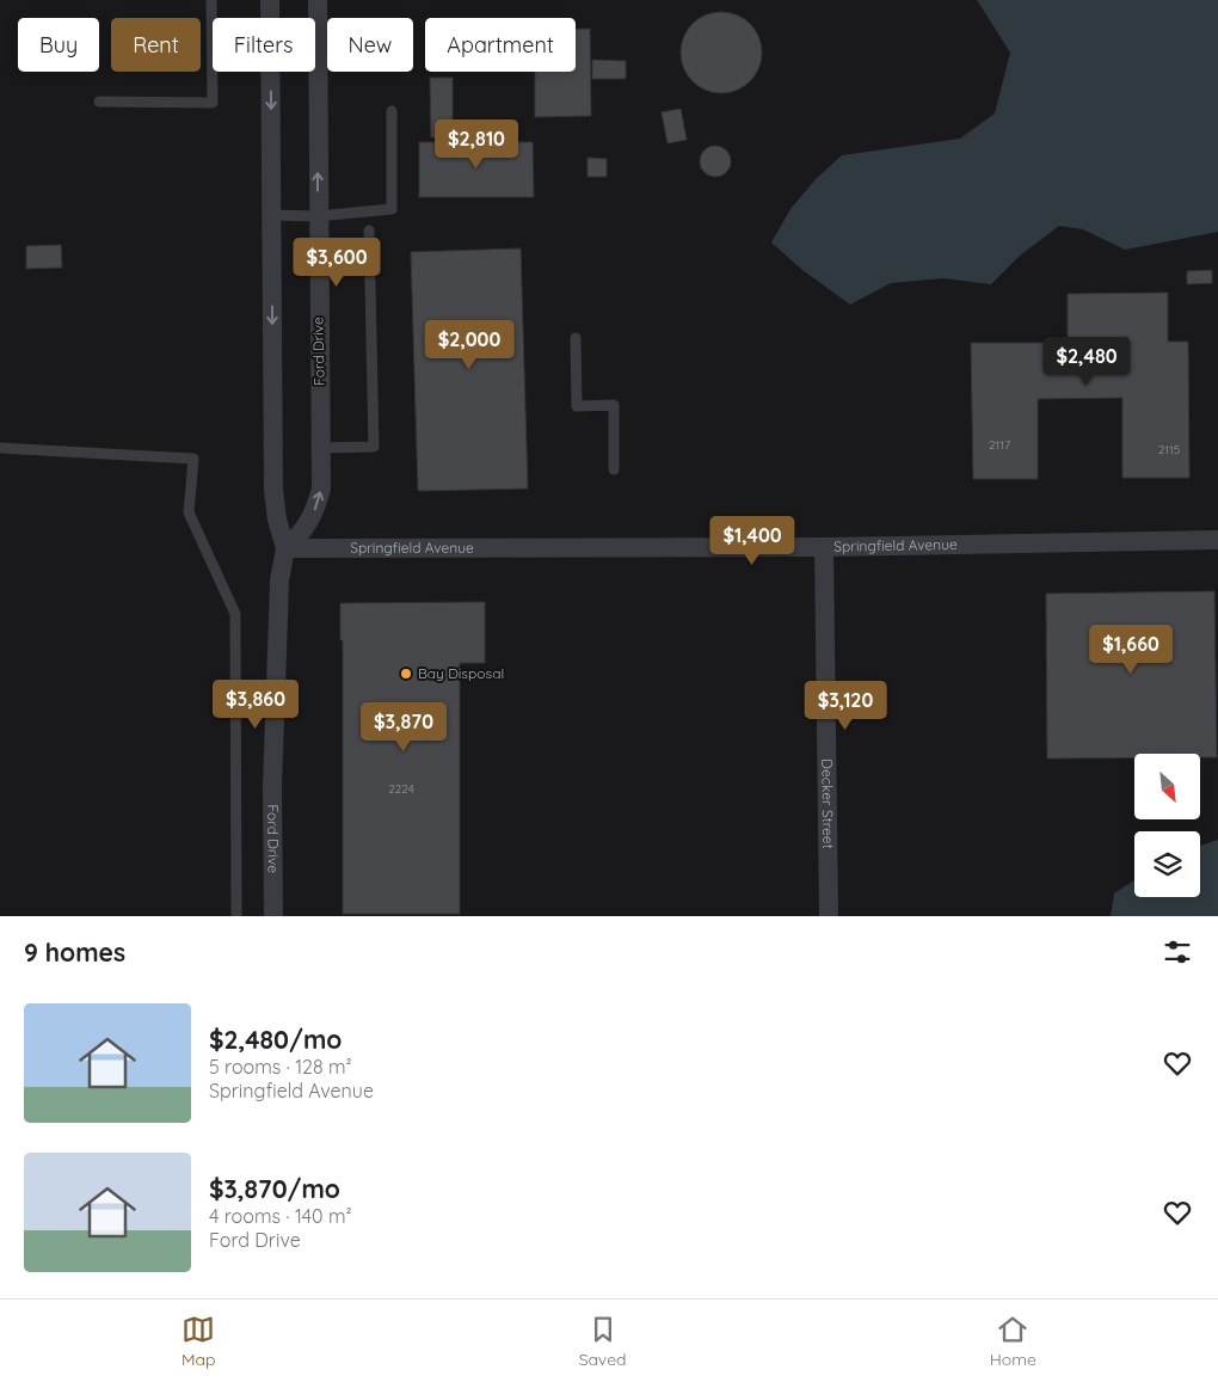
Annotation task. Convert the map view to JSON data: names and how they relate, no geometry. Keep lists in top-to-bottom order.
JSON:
{
  "streets": {
    "street": ["Ford Drive", "Springfield Avenue", "Decker Street"]
  },
  "crossings": [
    ["Ford Drive", "Springfield Avenue"],
    ["Springfield Avenue", "Decker Street"]
  ],
  "places": ["Bay Disposal"],
  "house_numbers": ["2117", "2115", "2224"],
  "north": "bottom right",
  "page": {
    "chip": [
      "Buy",
      "Rent",
      "Filters",
      "New",
      "Apartment"
    ],
    "price": [
      "$2,810",
      "$3,600",
      "$2,000",
      "$2,480",
      "$1,400",
      "$1,660",
      "$3,860",
      "$3,120",
      "$3,870"
    ],
    "heading": "9 homes",
    "list": [
      {
        "name": "$2,480/mo",
        "note": "5 rooms · 128 m² · Springfield Avenue"
      },
      {
        "name": "$3,870/mo",
        "note": "4 rooms · 140 m² · Ford Drive"
      }
    ],
    "tabs": ["Map", "Saved", "Home"]
  }
}
